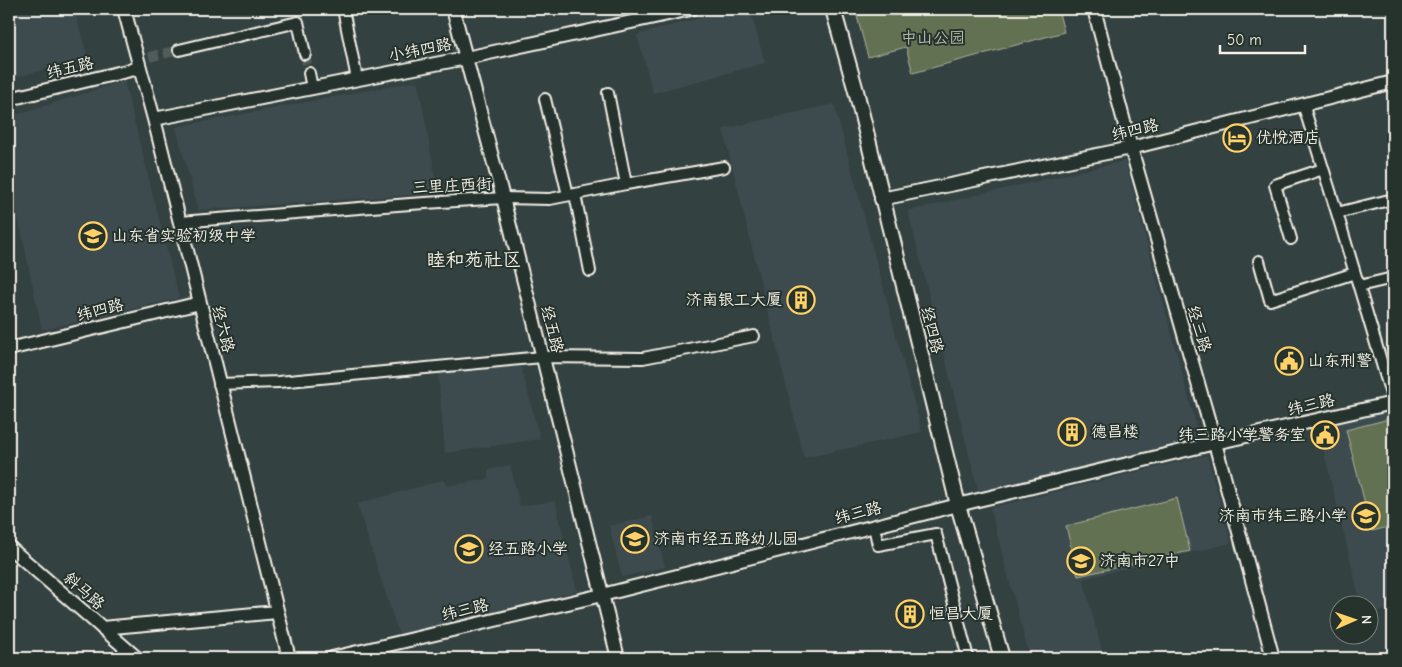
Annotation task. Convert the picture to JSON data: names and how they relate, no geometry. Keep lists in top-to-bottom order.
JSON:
{
  "streets": {
    "main road": ["经四路"],
    "street": [
      "小纬四路",
      "纬五路",
      "纬四路",
      "三里庄西街",
      "经六路",
      "经五路",
      "经三路",
      "纬三路",
      "斜马路"
    ]
  },
  "crossings": [
    ["小纬四路", "经六路"],
    ["小纬四路", "经五路"],
    ["纬五路", "经六路"],
    ["纬四路", "经六路"],
    ["纬四路", "经三路"],
    ["纬四路", "经四路"],
    ["三里庄西街", "经六路"],
    ["三里庄西街", "经五路"],
    ["经五路", "纬三路"],
    ["经三路", "纬三路"],
    ["经四路", "纬三路"]
  ],
  "districts": ["睦和苑社区"],
  "parks": ["中山公园"],
  "places": {
    "hotel": ["优悦酒店"],
    "school or university": [
      "山东省实验初级中学",
      "济南市纬三路小学",
      "济南市经五路幼儿园",
      "经五路小学",
      "济南市27中"
    ],
    "building": ["济南银工大厦", "德昌楼", "恒昌大厦"],
    "public building": ["山东刑警", "纬三路小学警务室"]
  },
  "scale_bar": "50 m",
  "north": "right"
}
